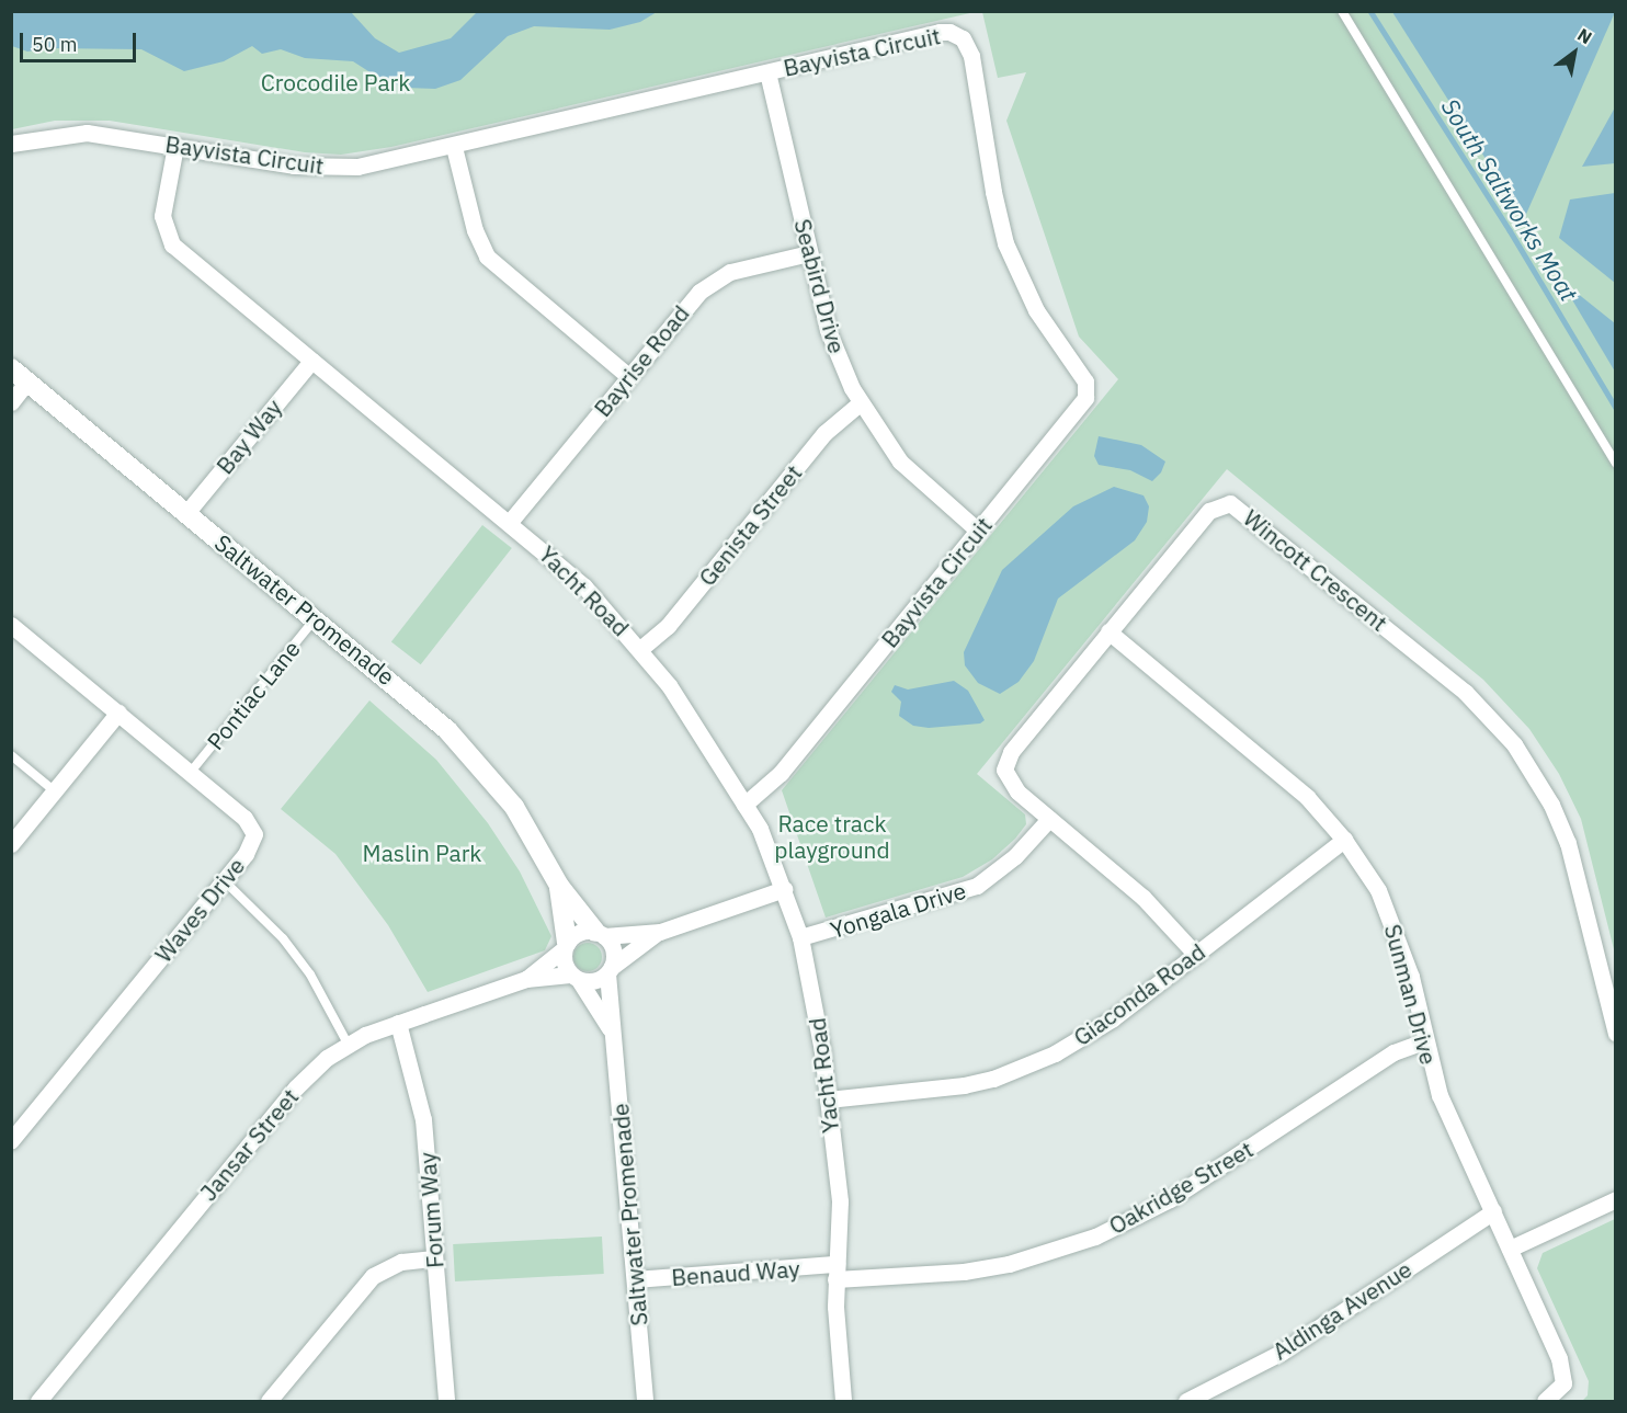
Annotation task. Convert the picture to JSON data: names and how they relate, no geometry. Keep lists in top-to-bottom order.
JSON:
{
  "streets": {
    "street": [
      "Bayvista Circuit",
      "Seabird Drive",
      "Bayrise Road",
      "Bay Way",
      "Genista Street",
      "Wincott Crescent",
      "Yacht Road",
      "Saltwater Promenade",
      "Waves Drive",
      "Yongala Drive",
      "Giaconda Road",
      "Sunman Drive",
      "Jansar Street",
      "Oakridge Street",
      "Forum Way",
      "Benaud Way",
      "Aldinga Avenue"
    ],
    "lane": ["Pontiac Lane"]
  },
  "crossings": [
    ["Bayvista Circuit", "Seabird Drive"],
    ["Bayvista Circuit", "Yacht Road"],
    ["Seabird Drive", "Bayrise Road"],
    ["Seabird Drive", "Genista Street"],
    ["Bayrise Road", "Yacht Road"],
    ["Bay Way", "Yacht Road"],
    ["Bay Way", "Saltwater Promenade"],
    ["Genista Street", "Yacht Road"],
    ["Wincott Crescent", "Yongala Drive"],
    ["Wincott Crescent", "Giaconda Road"],
    ["Wincott Crescent", "Sunman Drive"],
    ["Yacht Road", "Yongala Drive"],
    ["Yacht Road", "Giaconda Road"],
    ["Yacht Road", "Oakridge Street"],
    ["Yacht Road", "Benaud Way"],
    ["Saltwater Promenade", "Pontiac Lane"],
    ["Saltwater Promenade", "Jansar Street"],
    ["Saltwater Promenade", "Benaud Way"],
    ["Pontiac Lane", "Waves Drive"],
    ["Giaconda Road", "Sunman Drive"],
    ["Sunman Drive", "Oakridge Street"],
    ["Sunman Drive", "Aldinga Avenue"],
    ["Jansar Street", "Forum Way"],
    ["Oakridge Street", "Benaud Way"]
  ],
  "water": ["South Saltworks Moat"],
  "parks": ["Crocodile Park", "Race track playground", "Maslin Park"],
  "scale_bar": "50 m",
  "north": "top right"
}
